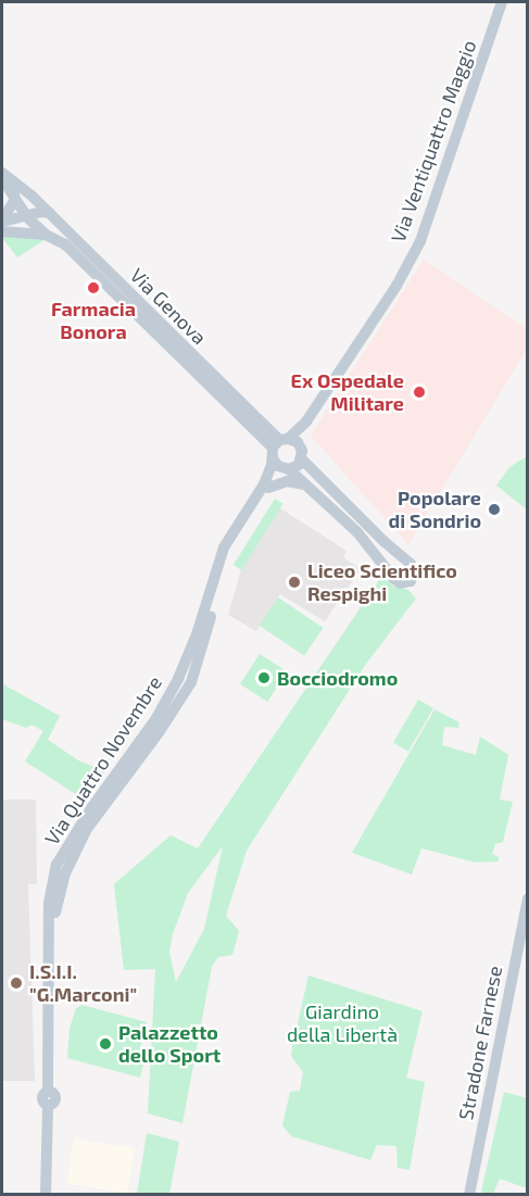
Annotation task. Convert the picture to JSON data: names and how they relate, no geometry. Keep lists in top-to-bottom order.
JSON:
{
  "streets": {
    "main road": [
      "Via Ventiquattro Maggio",
      "Via Genova",
      "Via Quattro Novembre",
      "Stradone Farnese"
    ]
  },
  "crossings": [
    ["Via Ventiquattro Maggio", "Via Genova"],
    ["Via Ventiquattro Maggio", "Via Quattro Novembre"],
    ["Via Genova", "Via Quattro Novembre"]
  ],
  "parks": ["Giardino della Libertà"],
  "places": [
    "Farmacia Bonora",
    "Ex Ospedale Militare",
    "Popolare di Sondrio",
    "Liceo Scientifico Respighi",
    "Bocciodromo",
    "I.S.I.I. \"G.Marconi\"",
    "Palazzetto dello Sport"
  ]
}
